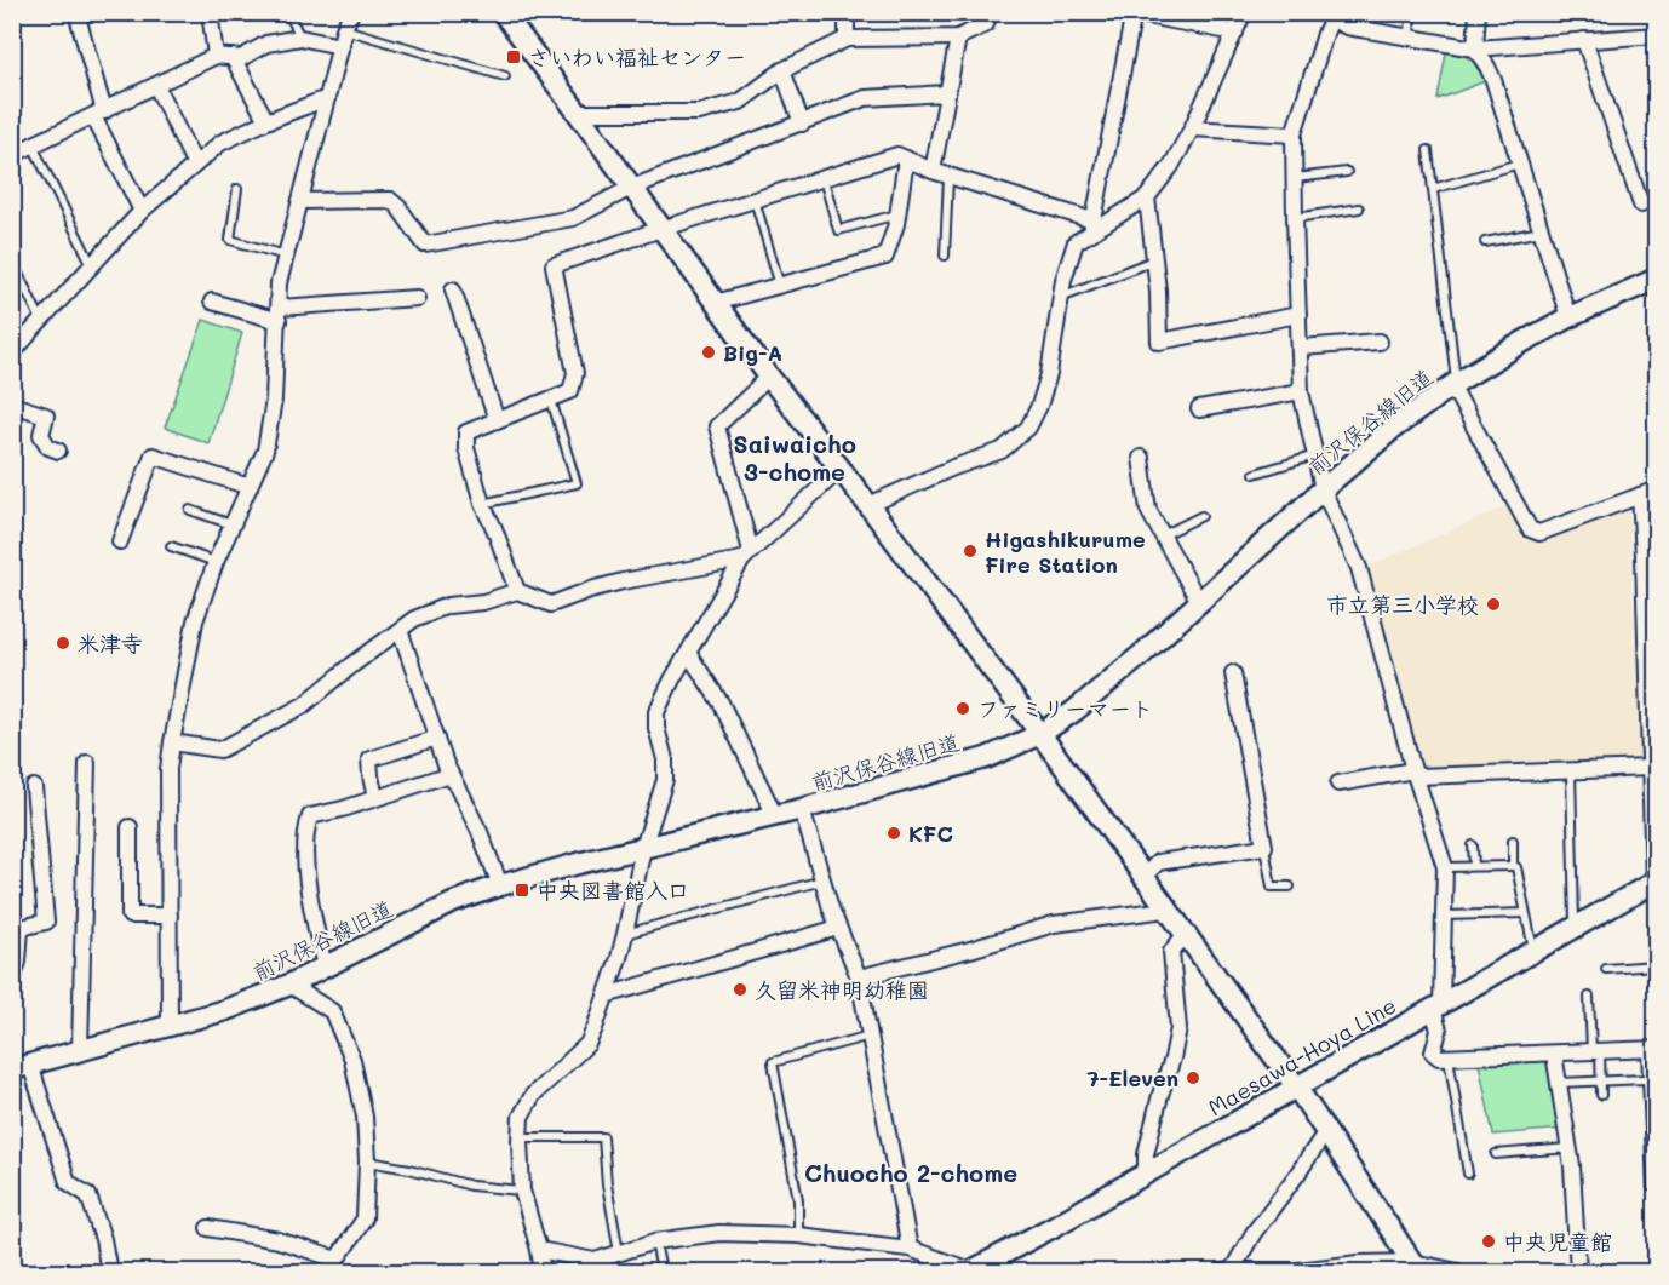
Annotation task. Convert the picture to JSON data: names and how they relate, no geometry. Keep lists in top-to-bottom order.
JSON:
{
  "streets": {
    "street": ["前沢保谷線旧道", "Maesawa-Hoya Line"]
  },
  "districts": ["Saiwaicho 3-chome", "Chuocho 2-chome"],
  "places": {
    "transit": ["さいわい福祉センター", "中央図書館入口"],
    "other": [
      "Big-A",
      "Higashikurume Fire Station",
      "市立第三小学校",
      "米津寺",
      "ファミリーマート",
      "KFC",
      "久留米神明幼稚園",
      "7-Eleven",
      "中央児童館"
    ]
  }
}
